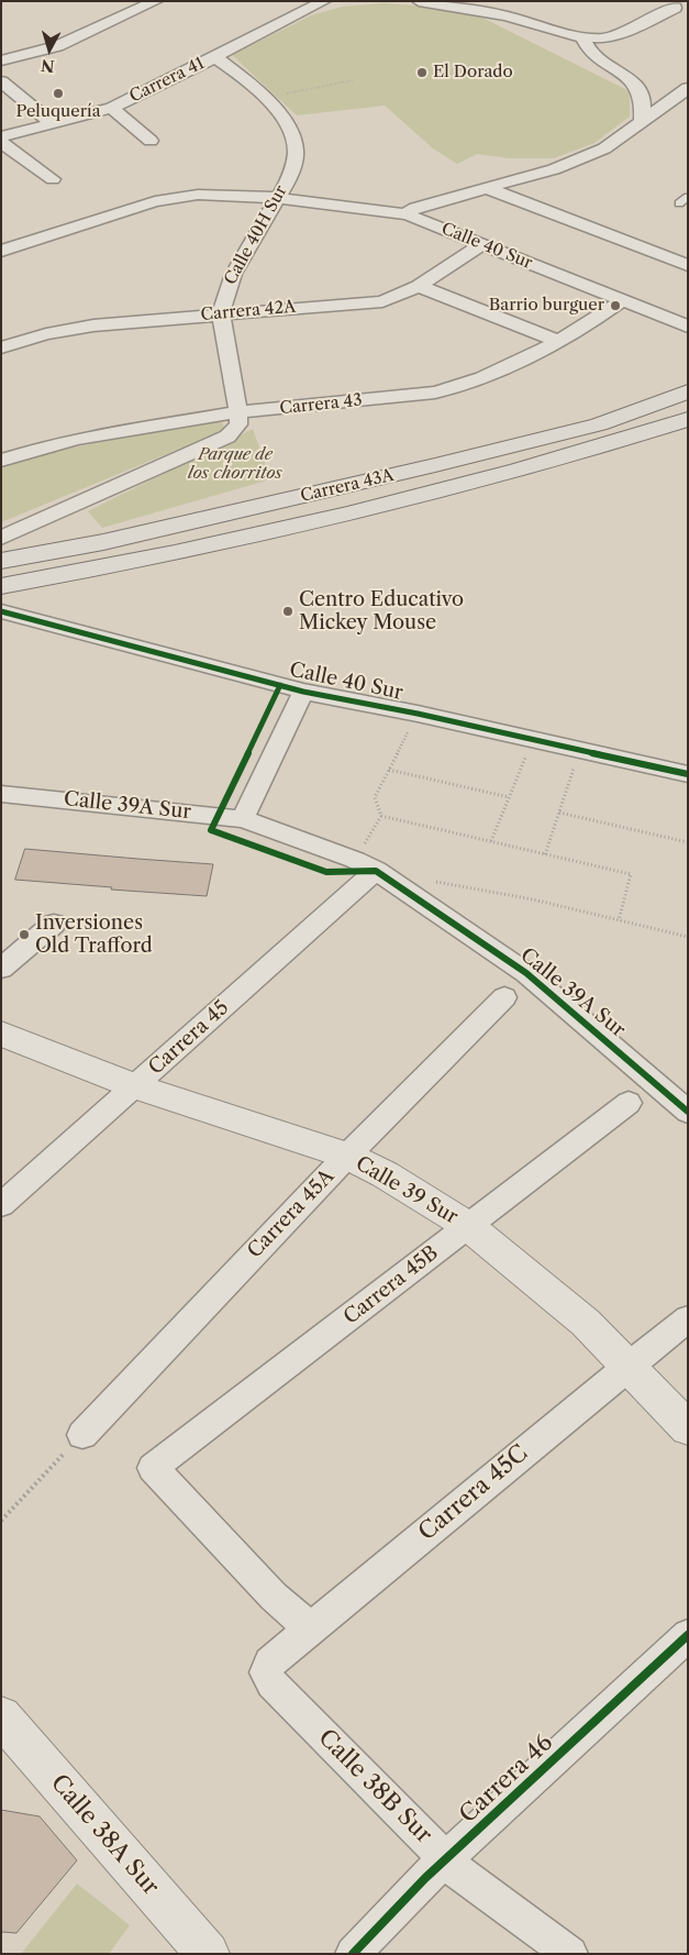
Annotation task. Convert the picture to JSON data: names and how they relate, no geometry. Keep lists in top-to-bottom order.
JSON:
{
  "streets": {
    "main road": ["Carrera 43A"],
    "street": [
      "Carrera 41",
      "Calle 40H Sur",
      "Calle 40 Sur",
      "Carrera 42A",
      "Carrera 43",
      "Calle 39A Sur",
      "Carrera 45",
      "Calle 39 Sur",
      "Carrera 45A",
      "Carrera 45B",
      "Carrera 45C",
      "Carrera 46",
      "Calle 38B Sur",
      "Calle 38A Sur"
    ]
  },
  "crossings": [
    ["Carrera 41", "Calle 40H Sur"],
    ["Calle 40H Sur", "Calle 40 Sur"],
    ["Calle 40H Sur", "Carrera 42A"],
    ["Calle 40H Sur", "Carrera 43"],
    ["Calle 40 Sur", "Carrera 42A"],
    ["Calle 40 Sur", "Carrera 43"],
    ["Calle 39A Sur", "Carrera 45"],
    ["Carrera 45", "Calle 39 Sur"],
    ["Calle 39 Sur", "Carrera 45A"],
    ["Calle 39 Sur", "Carrera 45B"],
    ["Calle 39 Sur", "Carrera 45C"],
    ["Carrera 45B", "Carrera 45C"],
    ["Carrera 45C", "Calle 38B Sur"],
    ["Carrera 46", "Calle 38B Sur"]
  ],
  "parks": ["Parque de los chorritos"],
  "places": [
    "El Dorado",
    "Peluquería",
    "Barrio burguer",
    "Centro Educativo Mickey Mouse",
    "Inversiones Old Trafford"
  ],
  "north": "bottom"
}
